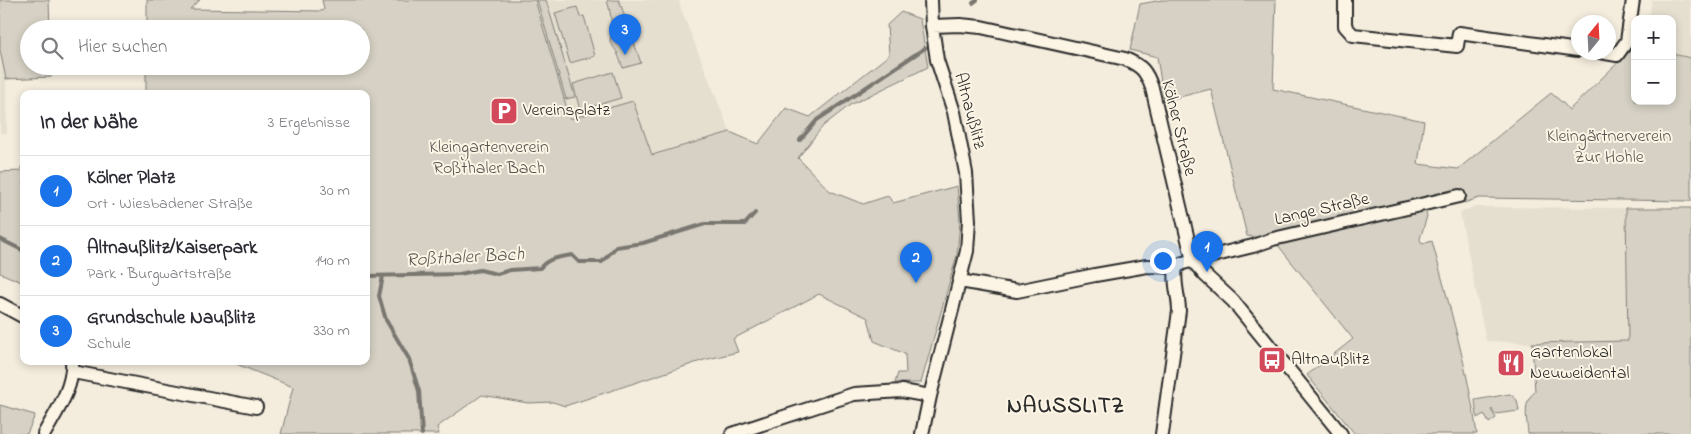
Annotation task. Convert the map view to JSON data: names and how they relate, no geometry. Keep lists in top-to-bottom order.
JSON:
{
  "streets": {
    "street": ["Altnaußlitz", "Kölner Straße", "Lange Straße"]
  },
  "crossings": [
    ["Altnaußlitz", "Kölner Straße"],
    ["Kölner Straße", "Lange Straße"]
  ],
  "districts": ["NAUSSLITZ"],
  "water": ["Roßthaler Bach"],
  "parks": ["Kleingärtnerverein Zur Hohle", "Kleingartenverein Roßthaler Bach"],
  "places": {
    "parking": ["Vereinsplatz"],
    "bus stop": ["Altnaußlitz"],
    "restaurant": ["Gartenlokal Neuweidental"]
  },
  "north": "top",
  "page": {
    "pins": ["3", "1", "2"],
    "map_buttons": ["+", "−"],
    "search": "Hier suchen",
    "heading": ["In der Nähe", "3 Ergebnisse"],
    "list": [
      {
        "mark": "1",
        "name": "Kölner Platz",
        "note": "Ort · Wiesbadener Straße",
        "value": "30 m"
      },
      {
        "mark": "2",
        "name": "Altnaußlitz/Kaiserpark",
        "note": "Park · Burgwartstraße",
        "value": "140 m"
      },
      {
        "mark": "3",
        "name": "Grundschule Naußlitz",
        "note": "Schule",
        "value": "330 m"
      }
    ]
  }
}
